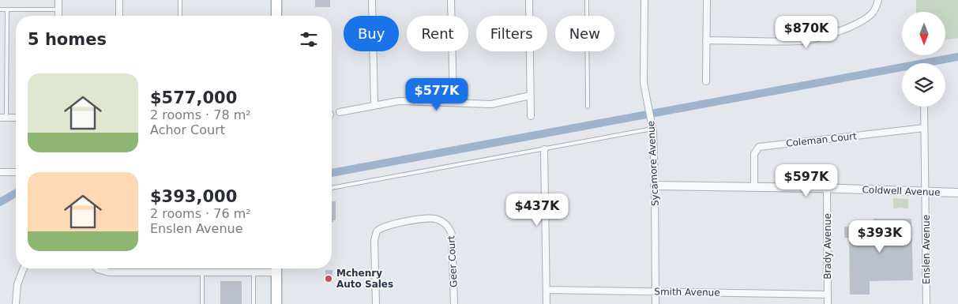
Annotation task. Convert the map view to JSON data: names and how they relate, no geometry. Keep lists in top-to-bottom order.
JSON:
{
  "streets": {
    "street": [
      "Coleman Court",
      "Sycamore Avenue",
      "Coldwell Avenue",
      "Brady Avenue",
      "Enslen Avenue",
      "Geer Court",
      "Smith Avenue"
    ]
  },
  "crossings": [
    ["Coleman Court", "Coldwell Avenue"],
    ["Coleman Court", "Enslen Avenue"],
    ["Sycamore Avenue", "Coldwell Avenue"],
    ["Sycamore Avenue", "Smith Avenue"],
    ["Coldwell Avenue", "Brady Avenue"],
    ["Coldwell Avenue", "Enslen Avenue"],
    ["Brady Avenue", "Smith Avenue"]
  ],
  "places": ["Mchenry Auto Sales"],
  "north": "bottom",
  "page": {
    "price": [
      "$870K",
      "$577K",
      "$597K",
      "$437K",
      "$393K"
    ],
    "chip": [
      "Buy",
      "Rent",
      "Filters",
      "New"
    ],
    "heading": "5 homes",
    "list": [
      {
        "name": "$577,000",
        "note": "2 rooms · 78 m² · Achor Court"
      },
      {
        "name": "$393,000",
        "note": "2 rooms · 76 m² · Enslen Avenue"
      }
    ]
  }
}
